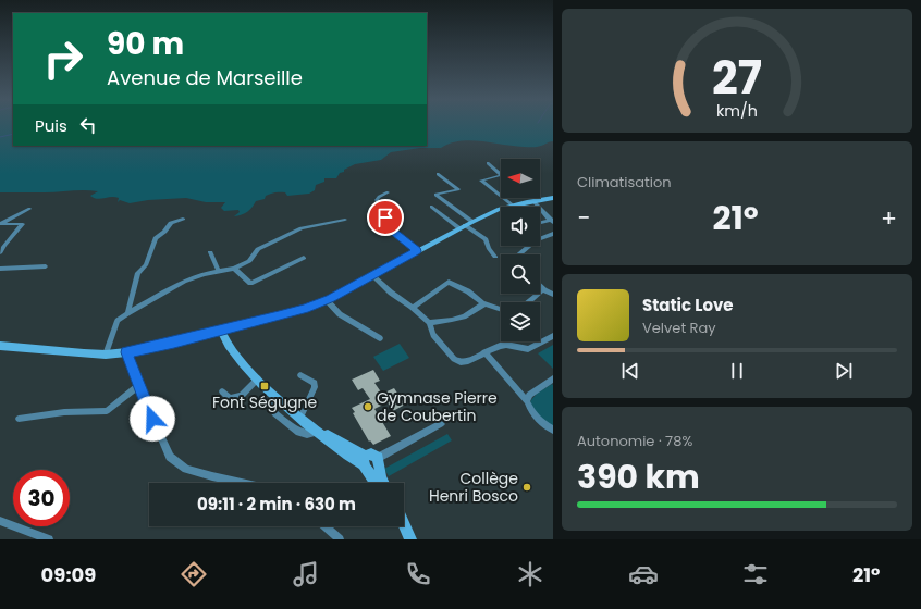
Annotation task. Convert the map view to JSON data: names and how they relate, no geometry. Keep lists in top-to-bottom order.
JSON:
{
  "places": {
    "transit": ["Font Ségugne"],
    "other": ["Gymnase Pierre de Coubertin", "Collège Henri Bosco"]
  },
  "north": "left",
  "page": {
    "turn": ["90 m", "Avenue de Marseille"],
    "then": "Puis",
    "tile": [
      "Climatisation",
      ["Autonomie · 78%", "390 km"]
    ],
    "heat": ["−", "21°", "+"],
    "song": ["Static Love", "Velvet Ray"],
    "limit": "30",
    "trip": "09:11 · 2 min · 630 m",
    "tabs": ["09:09", "21°"],
    "gauge": ["27", "km/h"]
  }
}
